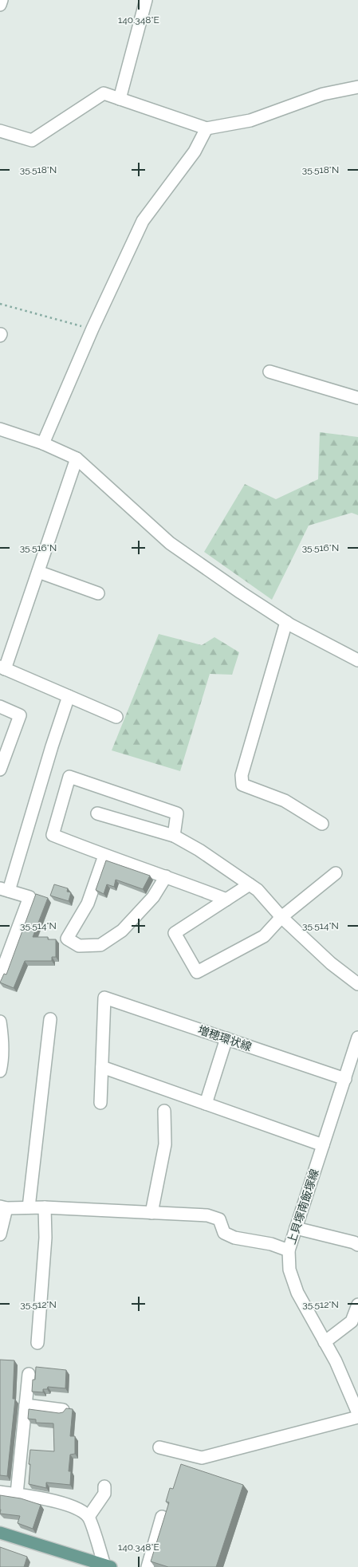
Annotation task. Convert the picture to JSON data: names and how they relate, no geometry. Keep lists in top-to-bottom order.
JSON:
{
  "streets": {
    "street": ["増穂環状線", "上貝塚南飯塚線"]
  },
  "crossings": [
    ["増穂環状線", "上貝塚南飯塚線"]
  ],
  "coordinates": [
    "140.348°E",
    "35.518°N",
    "35.516°N",
    "35.514°N",
    "35.512°N"
  ]
}
